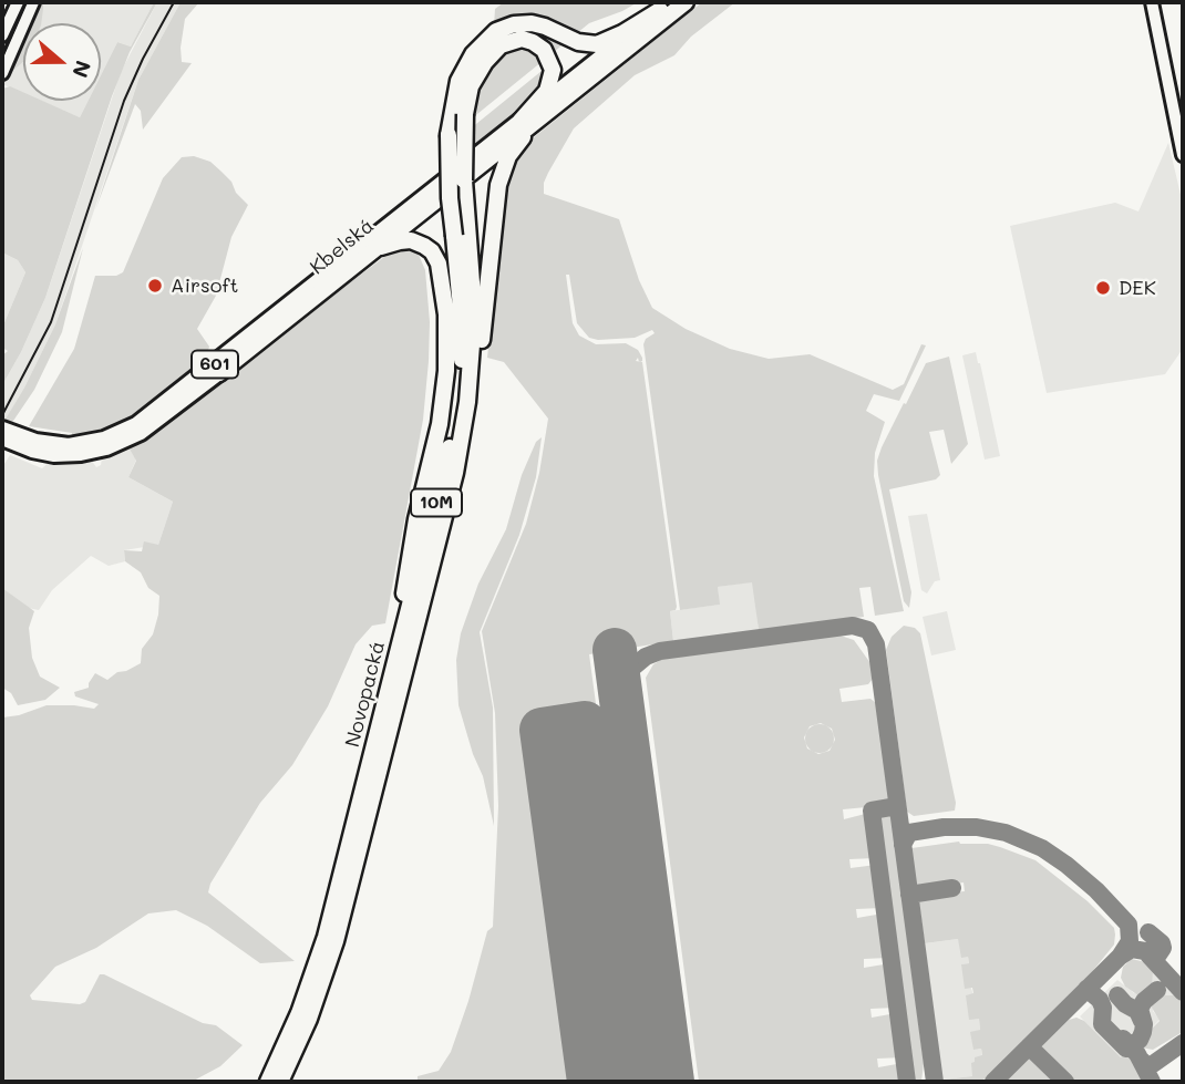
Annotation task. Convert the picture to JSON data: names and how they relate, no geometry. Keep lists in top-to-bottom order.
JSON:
{
  "streets": {
    "highway": [
      "Kbelská",
      "601",
      "10M",
      "Novopacká"
    ]
  },
  "crossings": [
    ["Kbelská", "10M"],
    ["Kbelská", "Novopacká"],
    ["10M", "Novopacká"]
  ],
  "places": ["Airsoft", "DEK"],
  "north": "right"
}
